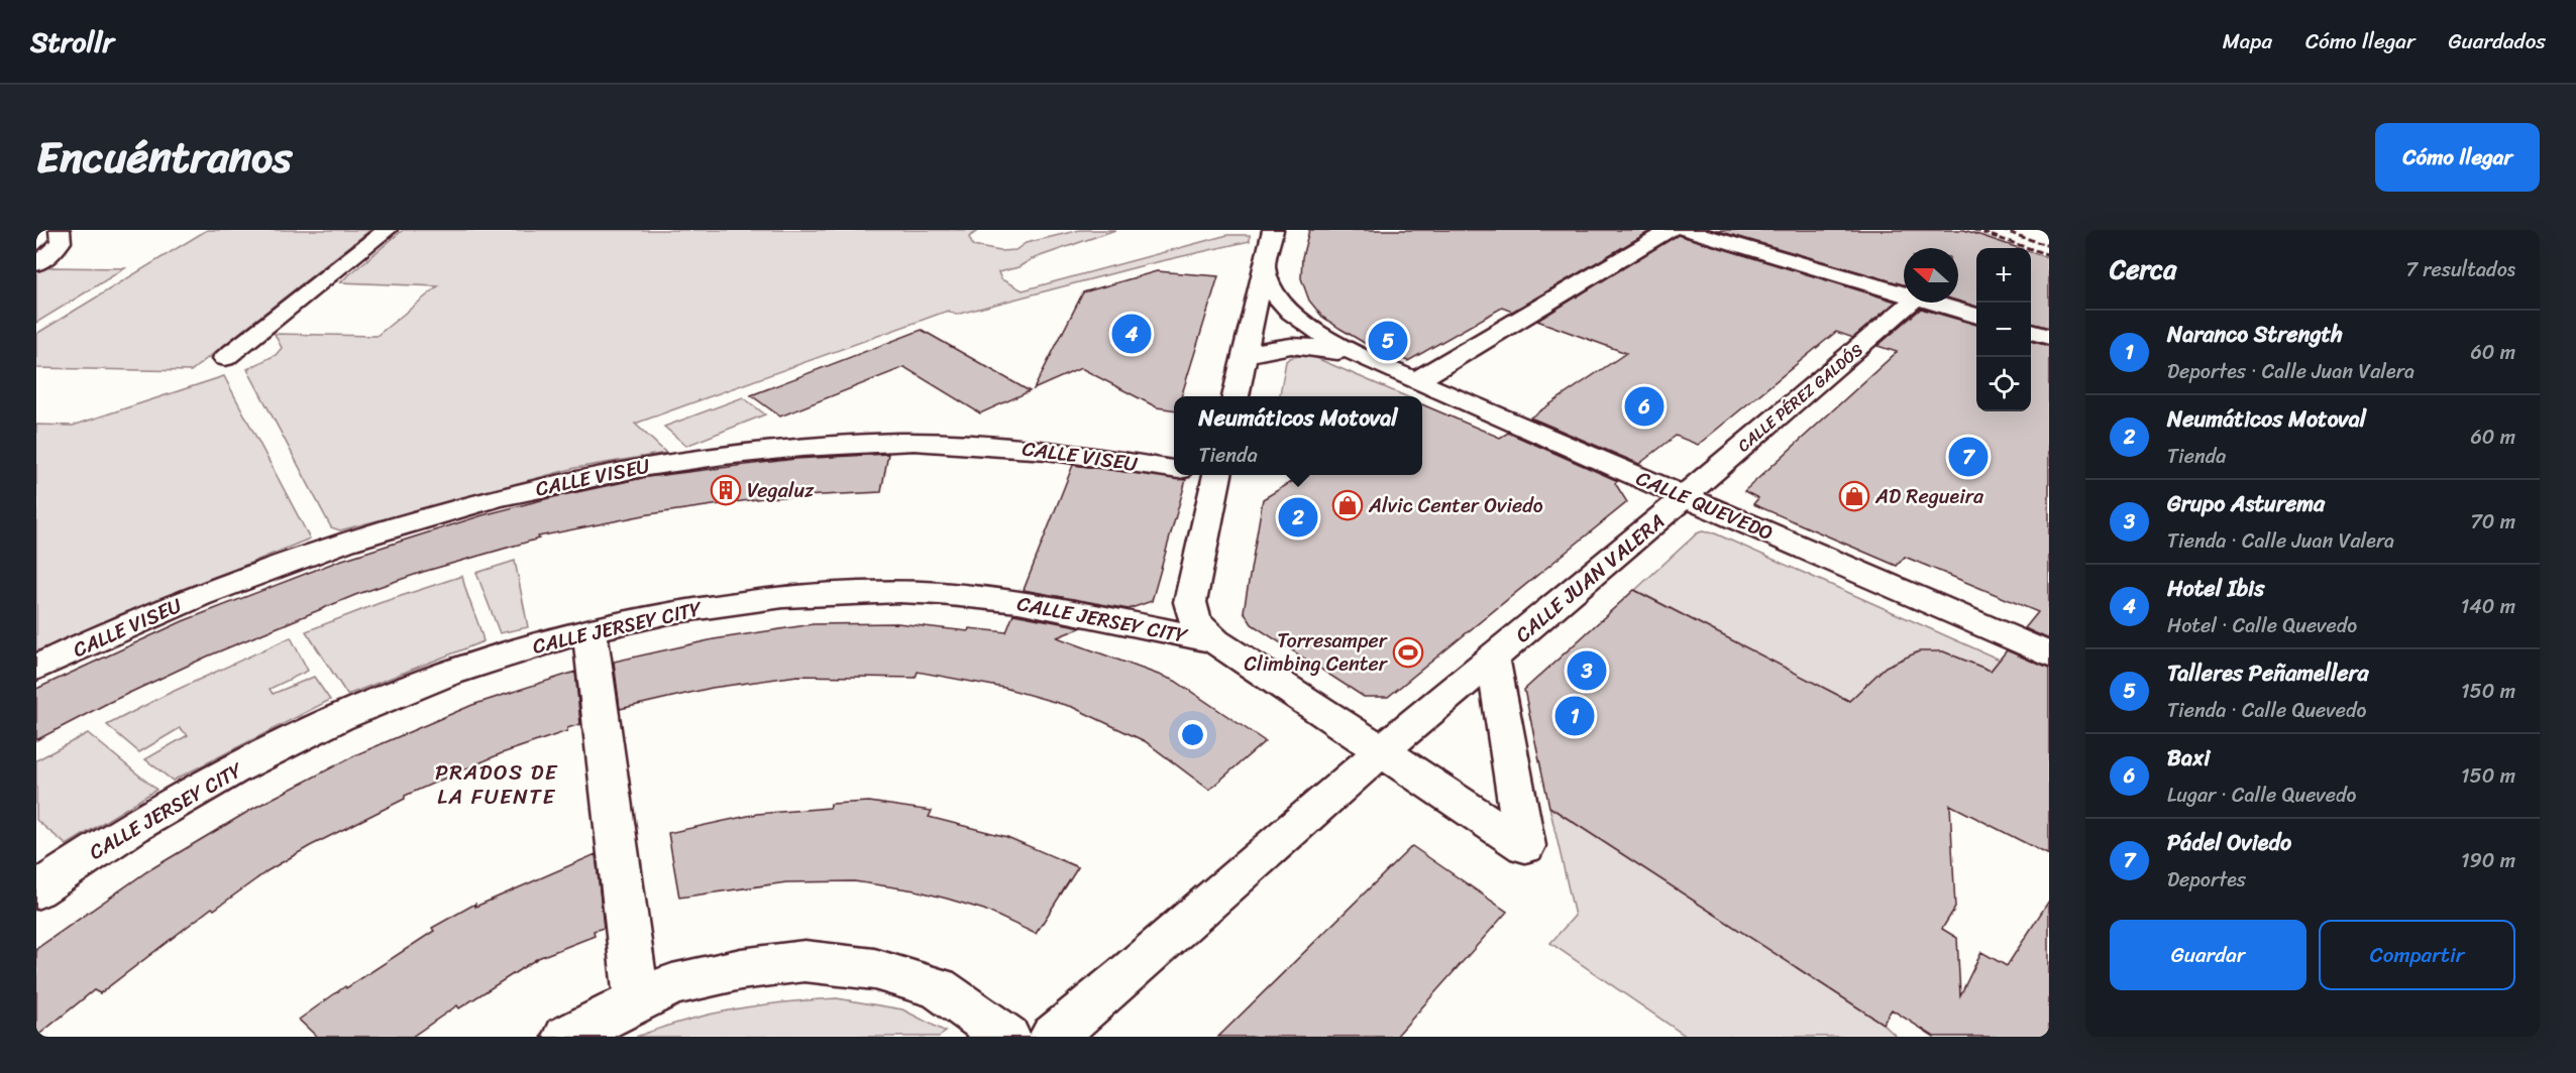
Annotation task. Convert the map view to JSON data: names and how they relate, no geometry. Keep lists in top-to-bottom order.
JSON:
{
  "streets": {
    "street": [
      "CALLE PÉREZ GALDÓS",
      "CALLE VISEU",
      "CALLE QUEVEDO",
      "CALLE JUAN VALERA",
      "CALLE JERSEY CITY"
    ]
  },
  "crossings": [
    ["CALLE PÉREZ GALDÓS", "CALLE QUEVEDO"],
    ["CALLE PÉREZ GALDÓS", "CALLE JUAN VALERA"],
    ["CALLE QUEVEDO", "CALLE JUAN VALERA"]
  ],
  "districts": ["PRADOS DE LA FUENTE"],
  "places": {
    "building": ["Vegaluz"],
    "shop": ["AD Regueira", "Alvic Center Oviedo"],
    "sports": ["Torresamper Climbing Center"]
  },
  "north": "left",
  "page": {
    "header": "Strollr",
    "nav": ["Mapa", "Cómo llegar", "Guardados"],
    "title": "Encuéntranos",
    "buttons": [
      "Cómo llegar",
      ["Guardar", "Compartir"]
    ],
    "heading": ["Cerca", "7 resultados"],
    "map_buttons": ["+", "−"],
    "list": [
      {
        "mark": "1",
        "name": "Naranco Strength",
        "note": "Deportes · Calle Juan Valera",
        "value": "60 m"
      },
      {
        "mark": "2",
        "name": "Neumáticos Motoval",
        "note": "Tienda",
        "value": "60 m"
      },
      {
        "mark": "3",
        "name": "Grupo Asturema",
        "note": "Tienda · Calle Juan Valera",
        "value": "70 m"
      },
      {
        "mark": "4",
        "name": "Hotel Ibis",
        "note": "Hotel · Calle Quevedo",
        "value": "140 m"
      },
      {
        "mark": "5",
        "name": "Talleres Peñamellera",
        "note": "Tienda · Calle Quevedo",
        "value": "150 m"
      },
      {
        "mark": "6",
        "name": "Baxi",
        "note": "Lugar · Calle Quevedo",
        "value": "150 m"
      },
      {
        "mark": "7",
        "name": "Pádel Oviedo",
        "note": "Deportes",
        "value": "190 m"
      }
    ],
    "pins": [
      "4",
      "5",
      "6",
      "7",
      "2",
      "3",
      "1"
    ],
    "popup": ["Neumáticos Motoval", "Tienda"]
  }
}
